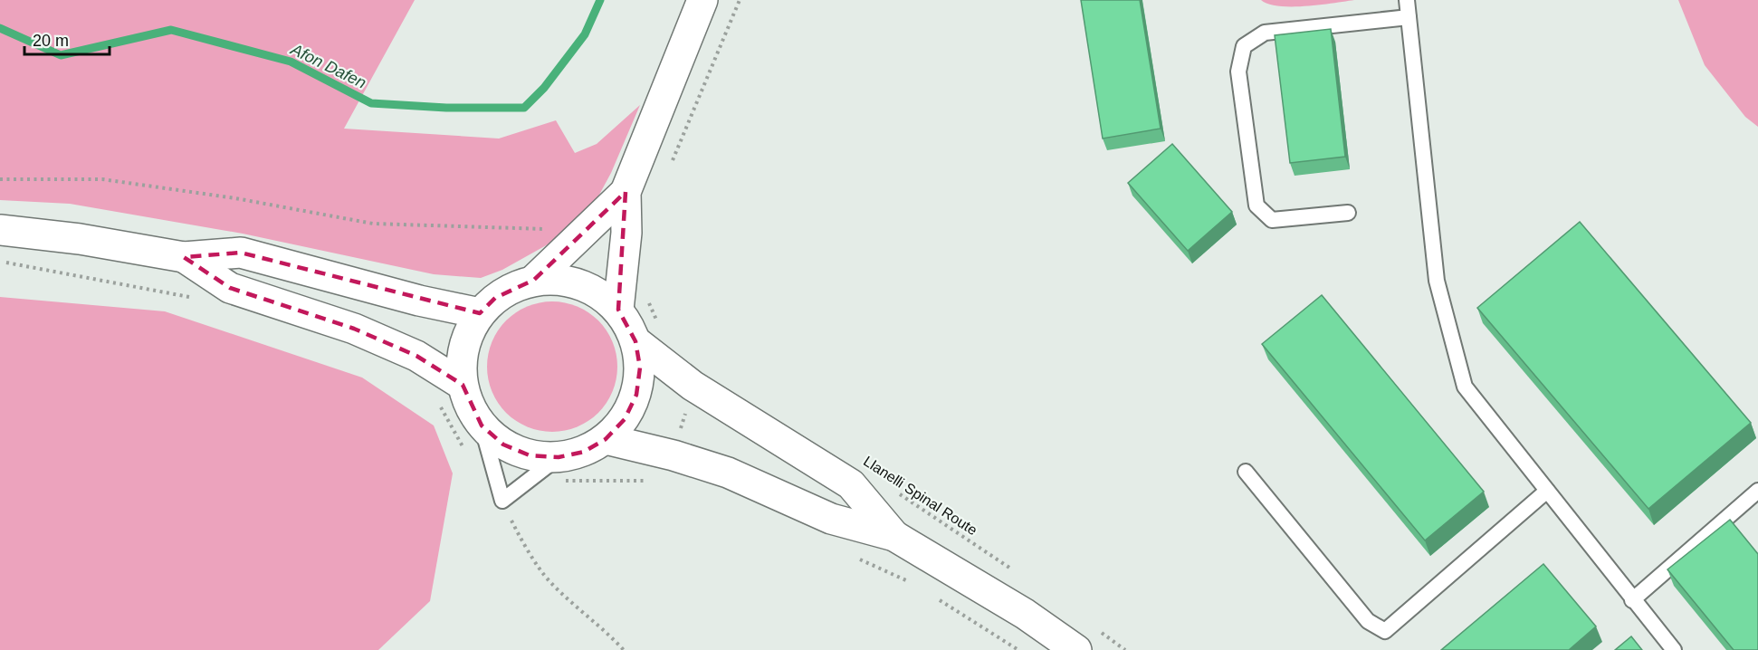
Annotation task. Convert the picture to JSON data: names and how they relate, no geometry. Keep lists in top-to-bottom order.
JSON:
{
  "streets": {
    "path": ["Llanelli Spinal Route"]
  },
  "water": ["Afon Dafen"],
  "scale_bar": "20 m"
}
